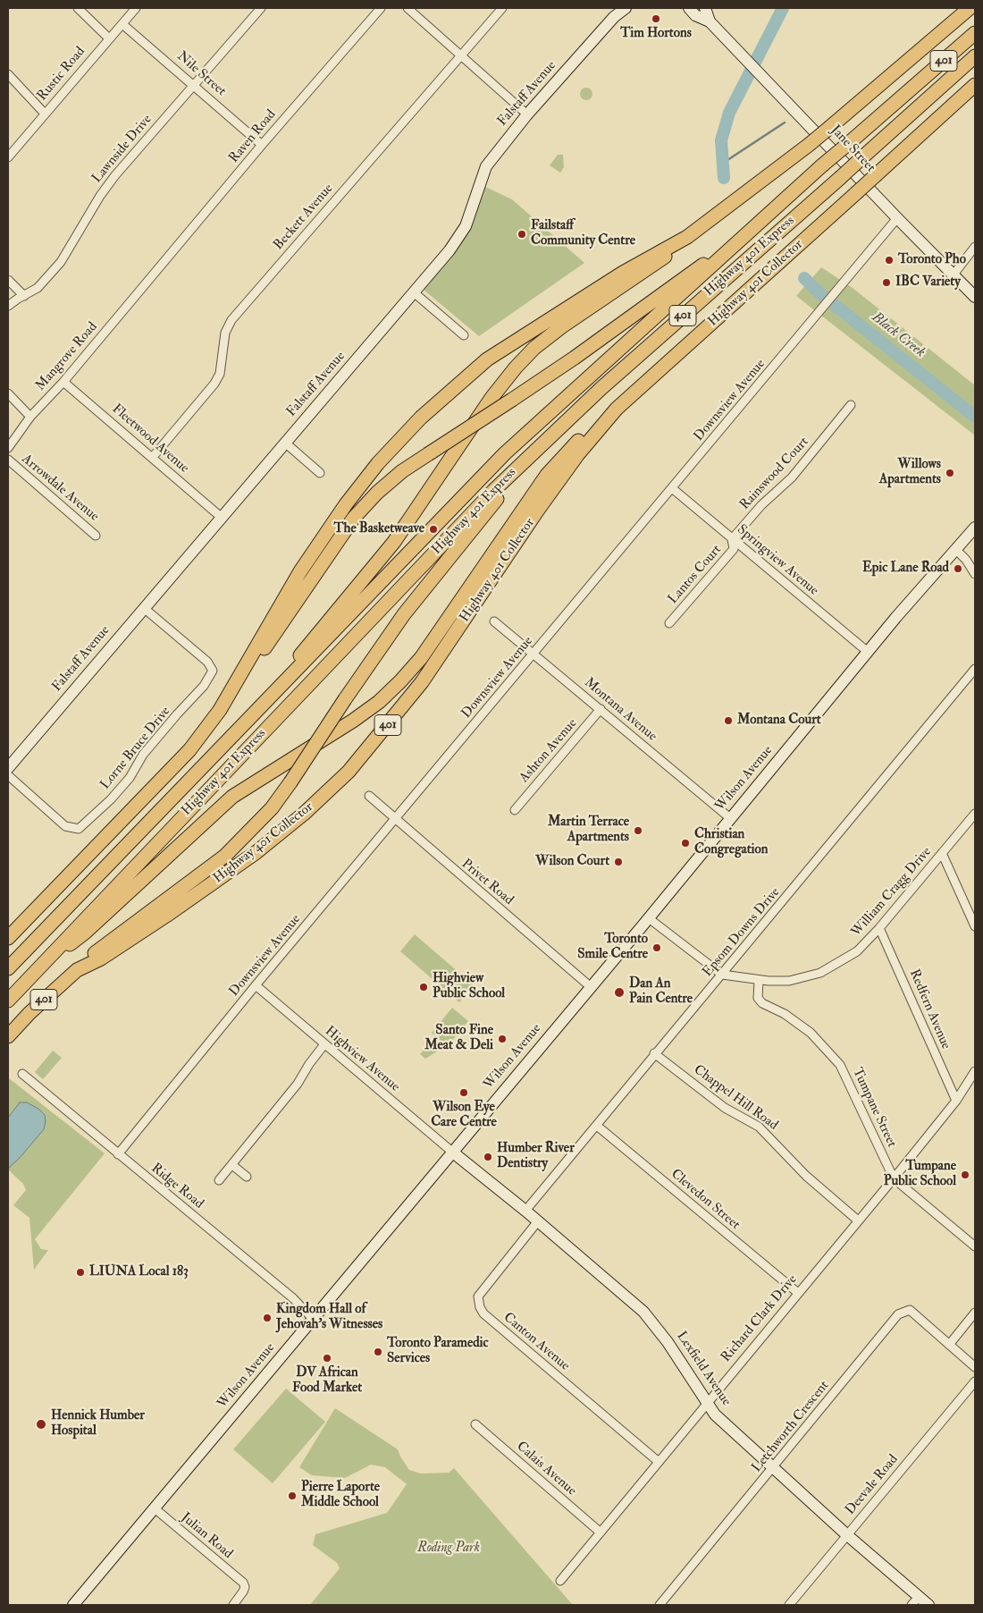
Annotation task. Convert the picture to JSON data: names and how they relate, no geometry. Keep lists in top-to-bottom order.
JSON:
{
  "streets": {
    "highway": ["401", "Highway 401 Express", "Highway 401 Collector"],
    "main road": [
      "Falstaff Avenue",
      "Jane Street",
      "Wilson Avenue",
      "Lexfield Avenue"
    ],
    "street": [
      "Rustic Road",
      "Nile Street",
      "Raven Road",
      "Lawnside Drive",
      "Beckett Avenue",
      "Mangrove Road",
      "Downsview Avenue",
      "Fleetwood Avenue",
      "Rainswood Court",
      "Arrowdale Avenue",
      "Springview Avenue",
      "Lantos Court",
      "Montana Avenue",
      "Lorne Bruce Drive",
      "Ashton Avenue",
      "Privet Road",
      "William Cragg Drive",
      "Epsom Downs Drive",
      "Redfern Avenue",
      "Highview Avenue",
      "Chappel Hill Road",
      "Tumpane Street",
      "Ridge Road",
      "Clevedon Street",
      "Richard Clark Drive",
      "Canton Avenue",
      "Letchworth Crescent",
      "Calais Avenue",
      "Deevale Road",
      "Julian Road"
    ]
  },
  "crossings": [
    ["Rustic Road", "Nile Street"],
    ["Nile Street", "Raven Road"],
    ["Nile Street", "Lawnside Drive"],
    ["Falstaff Avenue", "Fleetwood Avenue"],
    ["Falstaff Avenue", "Lorne Bruce Drive"],
    ["Raven Road", "Mangrove Road"],
    ["Jane Street", "Downsview Avenue"],
    ["Beckett Avenue", "Fleetwood Avenue"],
    ["Mangrove Road", "Fleetwood Avenue"],
    ["Downsview Avenue", "Springview Avenue"],
    ["Downsview Avenue", "Montana Avenue"],
    ["Downsview Avenue", "Privet Road"],
    ["Downsview Avenue", "Highview Avenue"],
    ["Downsview Avenue", "Ridge Road"],
    ["Rainswood Court", "Springview Avenue"],
    ["Rainswood Court", "Lantos Court"],
    ["Springview Avenue", "Lantos Court"],
    ["Springview Avenue", "Wilson Avenue"],
    ["Montana Avenue", "Ashton Avenue"],
    ["Montana Avenue", "Wilson Avenue"],
    ["Wilson Avenue", "Privet Road"],
    ["Wilson Avenue", "William Cragg Drive"],
    ["Wilson Avenue", "Highview Avenue"],
    ["Wilson Avenue", "Ridge Road"],
    ["Wilson Avenue", "Lexfield Avenue"],
    ["Wilson Avenue", "Julian Road"],
    ["William Cragg Drive", "Epsom Downs Drive"],
    ["William Cragg Drive", "Redfern Avenue"],
    ["William Cragg Drive", "Tumpane Street"],
    ["Epsom Downs Drive", "Chappel Hill Road"],
    ["Epsom Downs Drive", "Clevedon Street"],
    ["Epsom Downs Drive", "Lexfield Avenue"],
    ["Redfern Avenue", "Richard Clark Drive"],
    ["Highview Avenue", "Lexfield Avenue"],
    ["Chappel Hill Road", "Richard Clark Drive"],
    ["Tumpane Street", "Richard Clark Drive"],
    ["Clevedon Street", "Richard Clark Drive"],
    ["Richard Clark Drive", "Canton Avenue"],
    ["Richard Clark Drive", "Lexfield Avenue"],
    ["Richard Clark Drive", "Calais Avenue"],
    ["Canton Avenue", "Lexfield Avenue"],
    ["Lexfield Avenue", "Letchworth Crescent"],
    ["Lexfield Avenue", "Deevale Road"]
  ],
  "water": ["Black Creek"],
  "parks": ["Roding Park"],
  "places": [
    "Tim Hortons",
    "Failstaff Community Centre",
    "Toronto Pho",
    "IBC Variety",
    "Willows Apartments",
    "The Basketweave",
    "Epic Lane Road",
    "Montana Court",
    "Martin Terrace Apartments",
    "Christian Congregation",
    "Wilson Court",
    "Toronto Smile Centre",
    "Highview Public School",
    "Dan An Pain Centre",
    "Santo Fine Meat & Deli",
    "Wilson Eye Care Centre",
    "Humber River Dentistry",
    "Tumpane Public School",
    "LIUNA Local 183",
    "Kingdom Hall of Jehovah's Witnesses",
    "Toronto Paramedic Services",
    "DV African Food Market",
    "Hennick Humber Hospital",
    "Pierre Laporte Middle School"
  ]
}
